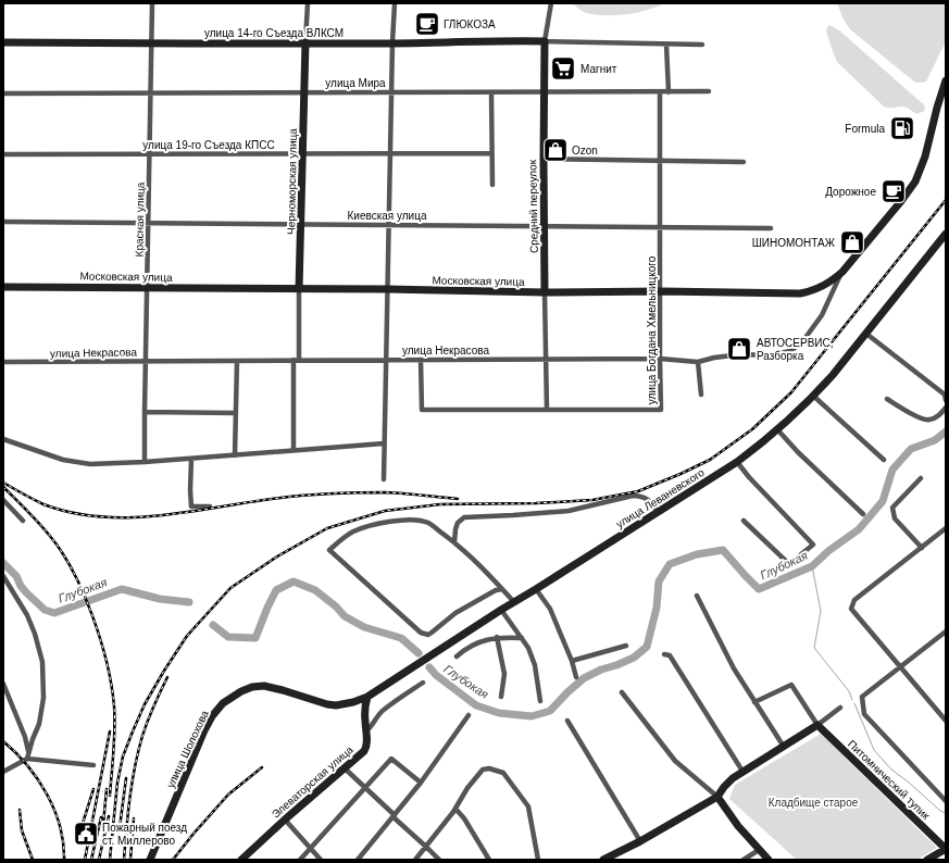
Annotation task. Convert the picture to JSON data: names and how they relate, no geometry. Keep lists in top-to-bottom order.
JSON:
{
  "streets": {
    "street": [
      "улица 14-го Съезда ВЛКСМ",
      "улица Мира",
      "улица 19-го Съезда КПСС",
      "Черноморская улица",
      "Средний переулок",
      "Киевская улица",
      "Красная улица",
      "Московская улица",
      "улица Богдана Хмельницкого",
      "улица Некрасова",
      "улица Леваневского",
      "улица Шолохова",
      "Питомнический тупик",
      "Элеваторская улица"
    ]
  },
  "crossings": [
    ["улица 14-го Съезда ВЛКСМ", "Черноморская улица"],
    ["улица 14-го Съезда ВЛКСМ", "Средний переулок"],
    ["улица 14-го Съезда ВЛКСМ", "Красная улица"],
    ["улица Мира", "Черноморская улица"],
    ["улица Мира", "Средний переулок"],
    ["улица Мира", "Красная улица"],
    ["улица Мира", "улица Богдана Хмельницкого"],
    ["улица 19-го Съезда КПСС", "Черноморская улица"],
    ["улица 19-го Съезда КПСС", "Красная улица"],
    ["Черноморская улица", "Киевская улица"],
    ["Черноморская улица", "Московская улица"],
    ["Черноморская улица", "улица Некрасова"],
    ["Средний переулок", "Киевская улица"],
    ["Средний переулок", "Московская улица"],
    ["Средний переулок", "улица Богдана Хмельницкого"],
    ["Средний переулок", "улица Некрасова"],
    ["Киевская улица", "Красная улица"],
    ["Киевская улица", "улица Богдана Хмельницкого"],
    ["Красная улица", "Московская улица"],
    ["Красная улица", "улица Некрасова"],
    ["Московская улица", "улица Богдана Хмельницкого"],
    ["Московская улица", "улица Некрасова"],
    ["улица Богдана Хмельницкого", "улица Некрасова"],
    ["улица Леваневского", "улица Шолохова"]
  ],
  "water": ["Глубокая"],
  "parks": ["Кладбище старое"],
  "places": {
    "cafe": ["ГЛЮКОЗА", "Дорожное"],
    "supermarket": ["Магнит"],
    "fuel station": ["Formula"],
    "shop": ["Ozon", "ШИНОМОНТАЖ", "АВТОСЕРВИС, Разборка"],
    "public building": ["Пожарный поезд ст. Миллерово"]
  }
}
